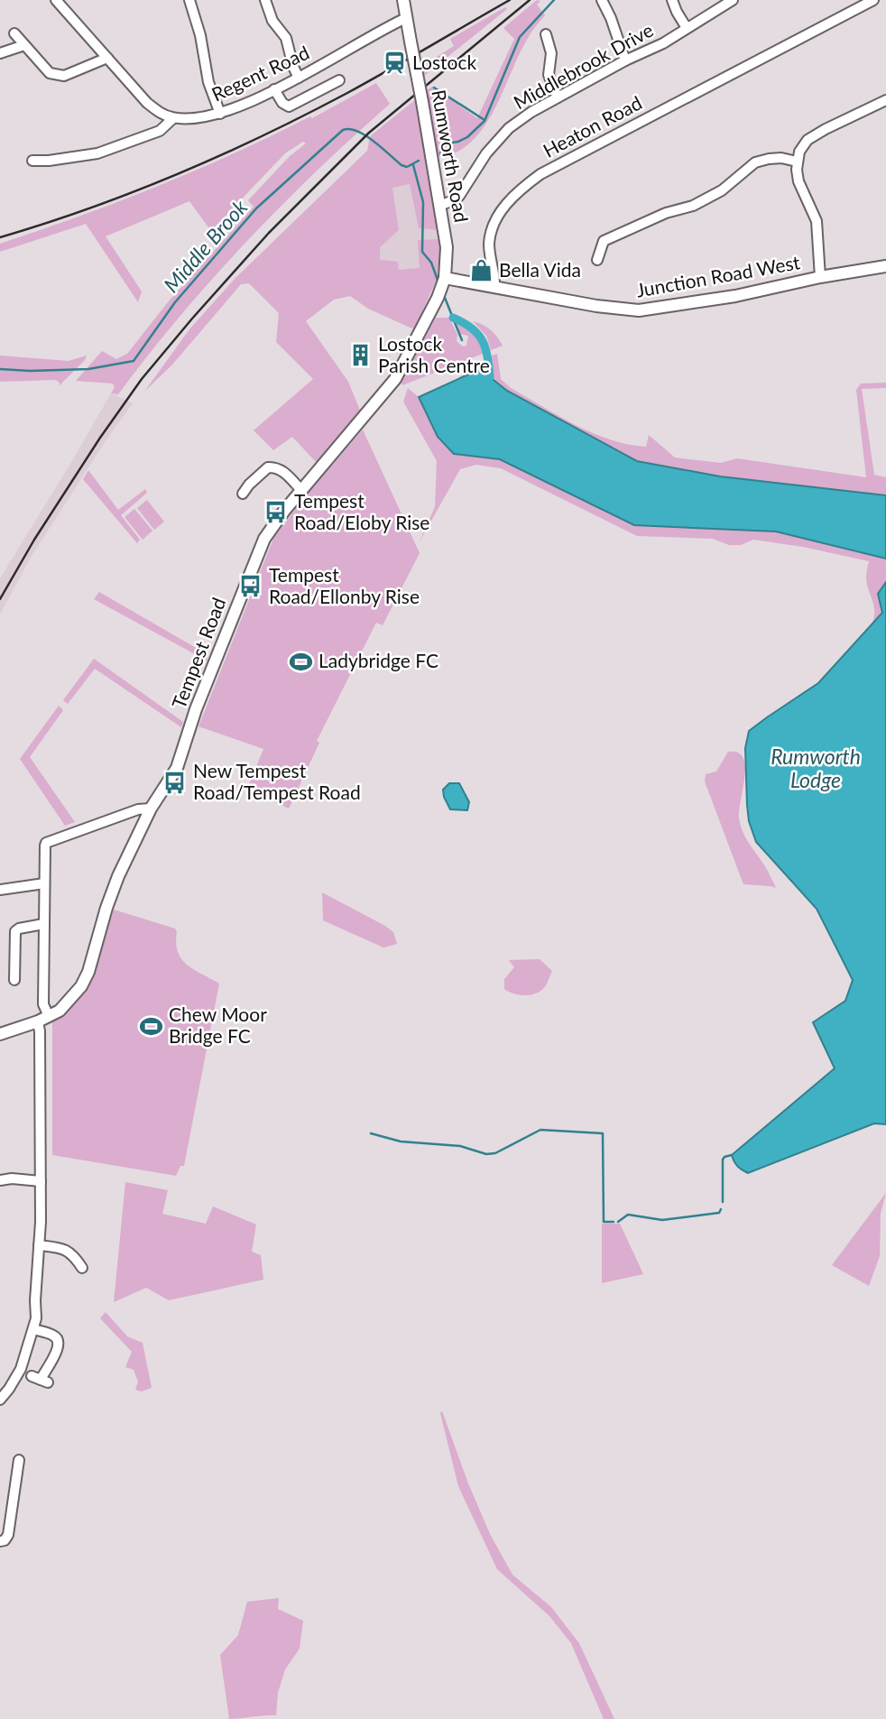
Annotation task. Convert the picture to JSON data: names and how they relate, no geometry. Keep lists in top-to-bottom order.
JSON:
{
  "streets": {
    "street": [
      "Middlebrook Drive",
      "Regent Road",
      "Heaton Road",
      "Rumworth Road",
      "Junction Road West",
      "Tempest Road"
    ]
  },
  "crossings": [
    ["Middlebrook Drive", "Rumworth Road"],
    ["Regent Road", "Rumworth Road"],
    ["Heaton Road", "Junction Road West"],
    ["Rumworth Road", "Junction Road West"],
    ["Rumworth Road", "Tempest Road"],
    ["Junction Road West", "Tempest Road"]
  ],
  "water": ["Middle Brook", "Rumworth Lodge"],
  "places": {
    "station": ["Lostock"],
    "shop": ["Bella Vida"],
    "building": ["Lostock Parish Centre"],
    "bus stop": ["Tempest Road/Eloby Rise", "Tempest Road/Ellonby Rise", "New Tempest Road/Tempest Road"],
    "sports": ["Ladybridge FC", "Chew Moor Bridge FC"]
  }
}
